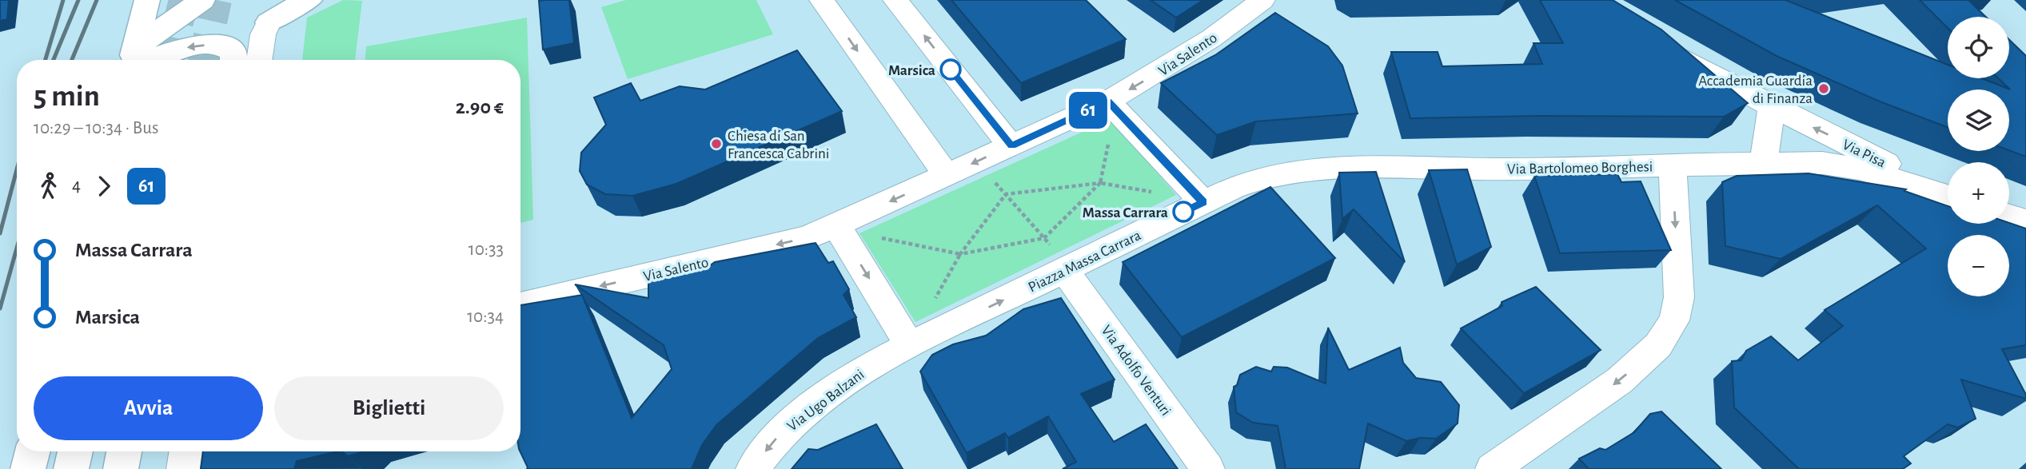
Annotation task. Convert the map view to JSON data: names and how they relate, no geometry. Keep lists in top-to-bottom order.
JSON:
{
  "streets": {
    "street": [
      "Via Salento",
      "Via Pisa",
      "Via Bartolomeo Borghesi",
      "Piazza Massa Carrara",
      "Via Adolfo Venturi",
      "Via Ugo Balzani"
    ]
  },
  "crossings": [
    ["Via Bartolomeo Borghesi", "Piazza Massa Carrara"],
    ["Piazza Massa Carrara", "Via Adolfo Venturi"],
    ["Piazza Massa Carrara", "Via Ugo Balzani"]
  ],
  "one_way": ["Via Salento", "Via Pisa", "Via Ugo Balzani"],
  "places": [
    "Marsica",
    "Accademia Guardia di Finanza",
    "Chiesa di San Francesca Cabrini",
    "Massa Carrara"
  ],
  "lines": ["bus line 61"],
  "page": {
    "on_map": "61",
    "map_buttons": ["+", "−"],
    "heading": ["5 min", "10:29 – 10:34 · Bus", "2.90 €"],
    "legs": ["4", "61"],
    "list": [
      {
        "name": "Massa Carrara",
        "value": "10:33"
      },
      {
        "name": "Marsica",
        "value": "10:34"
      }
    ],
    "buttons": ["Avvia", "Biglietti"]
  }
}
